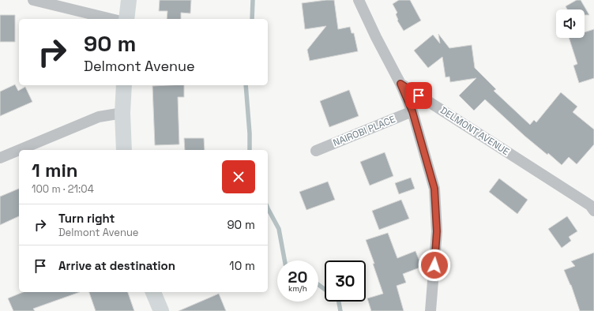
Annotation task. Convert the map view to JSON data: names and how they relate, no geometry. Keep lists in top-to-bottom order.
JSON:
{
  "streets": {
    "street": ["NAIROBI PLACE", "DELMONT AVENUE"]
  },
  "page": {
    "turn": ["90 m", "Delmont Avenue"],
    "heading": ["1 min", "100 m · 21:04"],
    "list": [
      {
        "name": "Turn right",
        "note": "Delmont Avenue",
        "value": "90 m"
      },
      {
        "name": "Arrive at destination",
        "value": "10 m"
      }
    ],
    "speed": "20 km/h",
    "limit": "30"
  }
}
